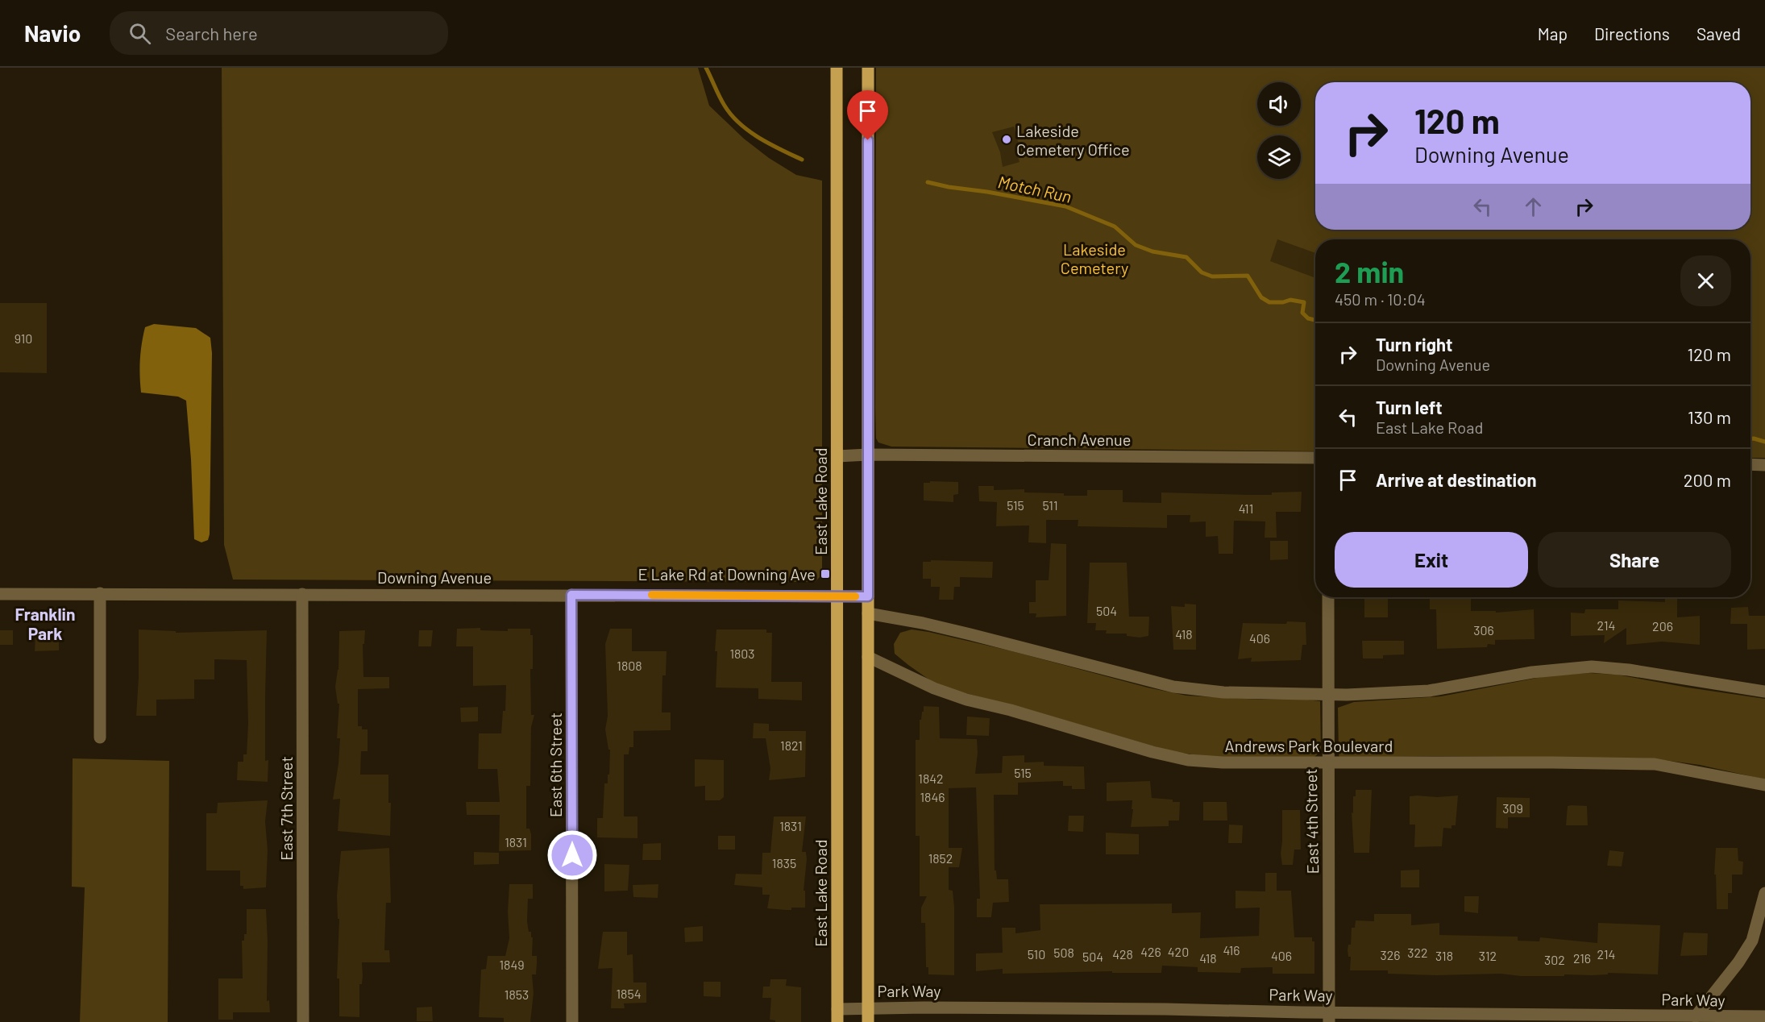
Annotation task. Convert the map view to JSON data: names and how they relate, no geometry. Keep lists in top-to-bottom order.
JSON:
{
  "streets": {
    "main road": ["East Lake Road"],
    "street": [
      "Cranch Avenue",
      "Downing Avenue",
      "Andrews Park Boulevard",
      "East 6th Street",
      "East 7th Street",
      "East 4th Street",
      "Park Way"
    ]
  },
  "crossings": [
    ["Cranch Avenue", "East Lake Road"],
    ["East Lake Road", "Downing Avenue"],
    ["East Lake Road", "Park Way"],
    ["Downing Avenue", "East 6th Street"],
    ["Downing Avenue", "East 7th Street"],
    ["Andrews Park Boulevard", "East 4th Street"],
    ["East 4th Street", "Park Way"]
  ],
  "districts": ["Franklin Park"],
  "water": ["Motch Run"],
  "parks": ["Lakeside Cemetery"],
  "places": {
    "other": ["Lakeside Cemetery Office"],
    "transit": ["E Lake Rd at Downing Ave"]
  },
  "house_numbers": [
    "910",
    "515",
    "511",
    "411",
    "504",
    "214",
    "206",
    "306",
    "418",
    "406",
    "1803",
    "1808",
    "1821",
    "515",
    "1842",
    "1846",
    "309",
    "1831",
    "1831",
    "1852",
    "1835",
    "416",
    "426",
    "420",
    "508",
    "322",
    "510",
    "428",
    "214",
    "326",
    "406",
    "318",
    "312",
    "504",
    "418",
    "216",
    "302",
    "1849",
    "1854",
    "1853"
  ],
  "page": {
    "header": "Navio",
    "search": "Search here",
    "nav": ["Map", "Directions", "Saved"],
    "turn": ["120 m", "Downing Avenue"],
    "heading": ["2 min", "450 m · 10:04"],
    "list": [
      {
        "name": "Turn right",
        "note": "Downing Avenue",
        "value": "120 m"
      },
      {
        "name": "Turn left",
        "note": "East Lake Road",
        "value": "130 m"
      },
      {
        "name": "Arrive at destination",
        "value": "200 m"
      }
    ],
    "buttons": ["Exit", "Share"]
  }
}
